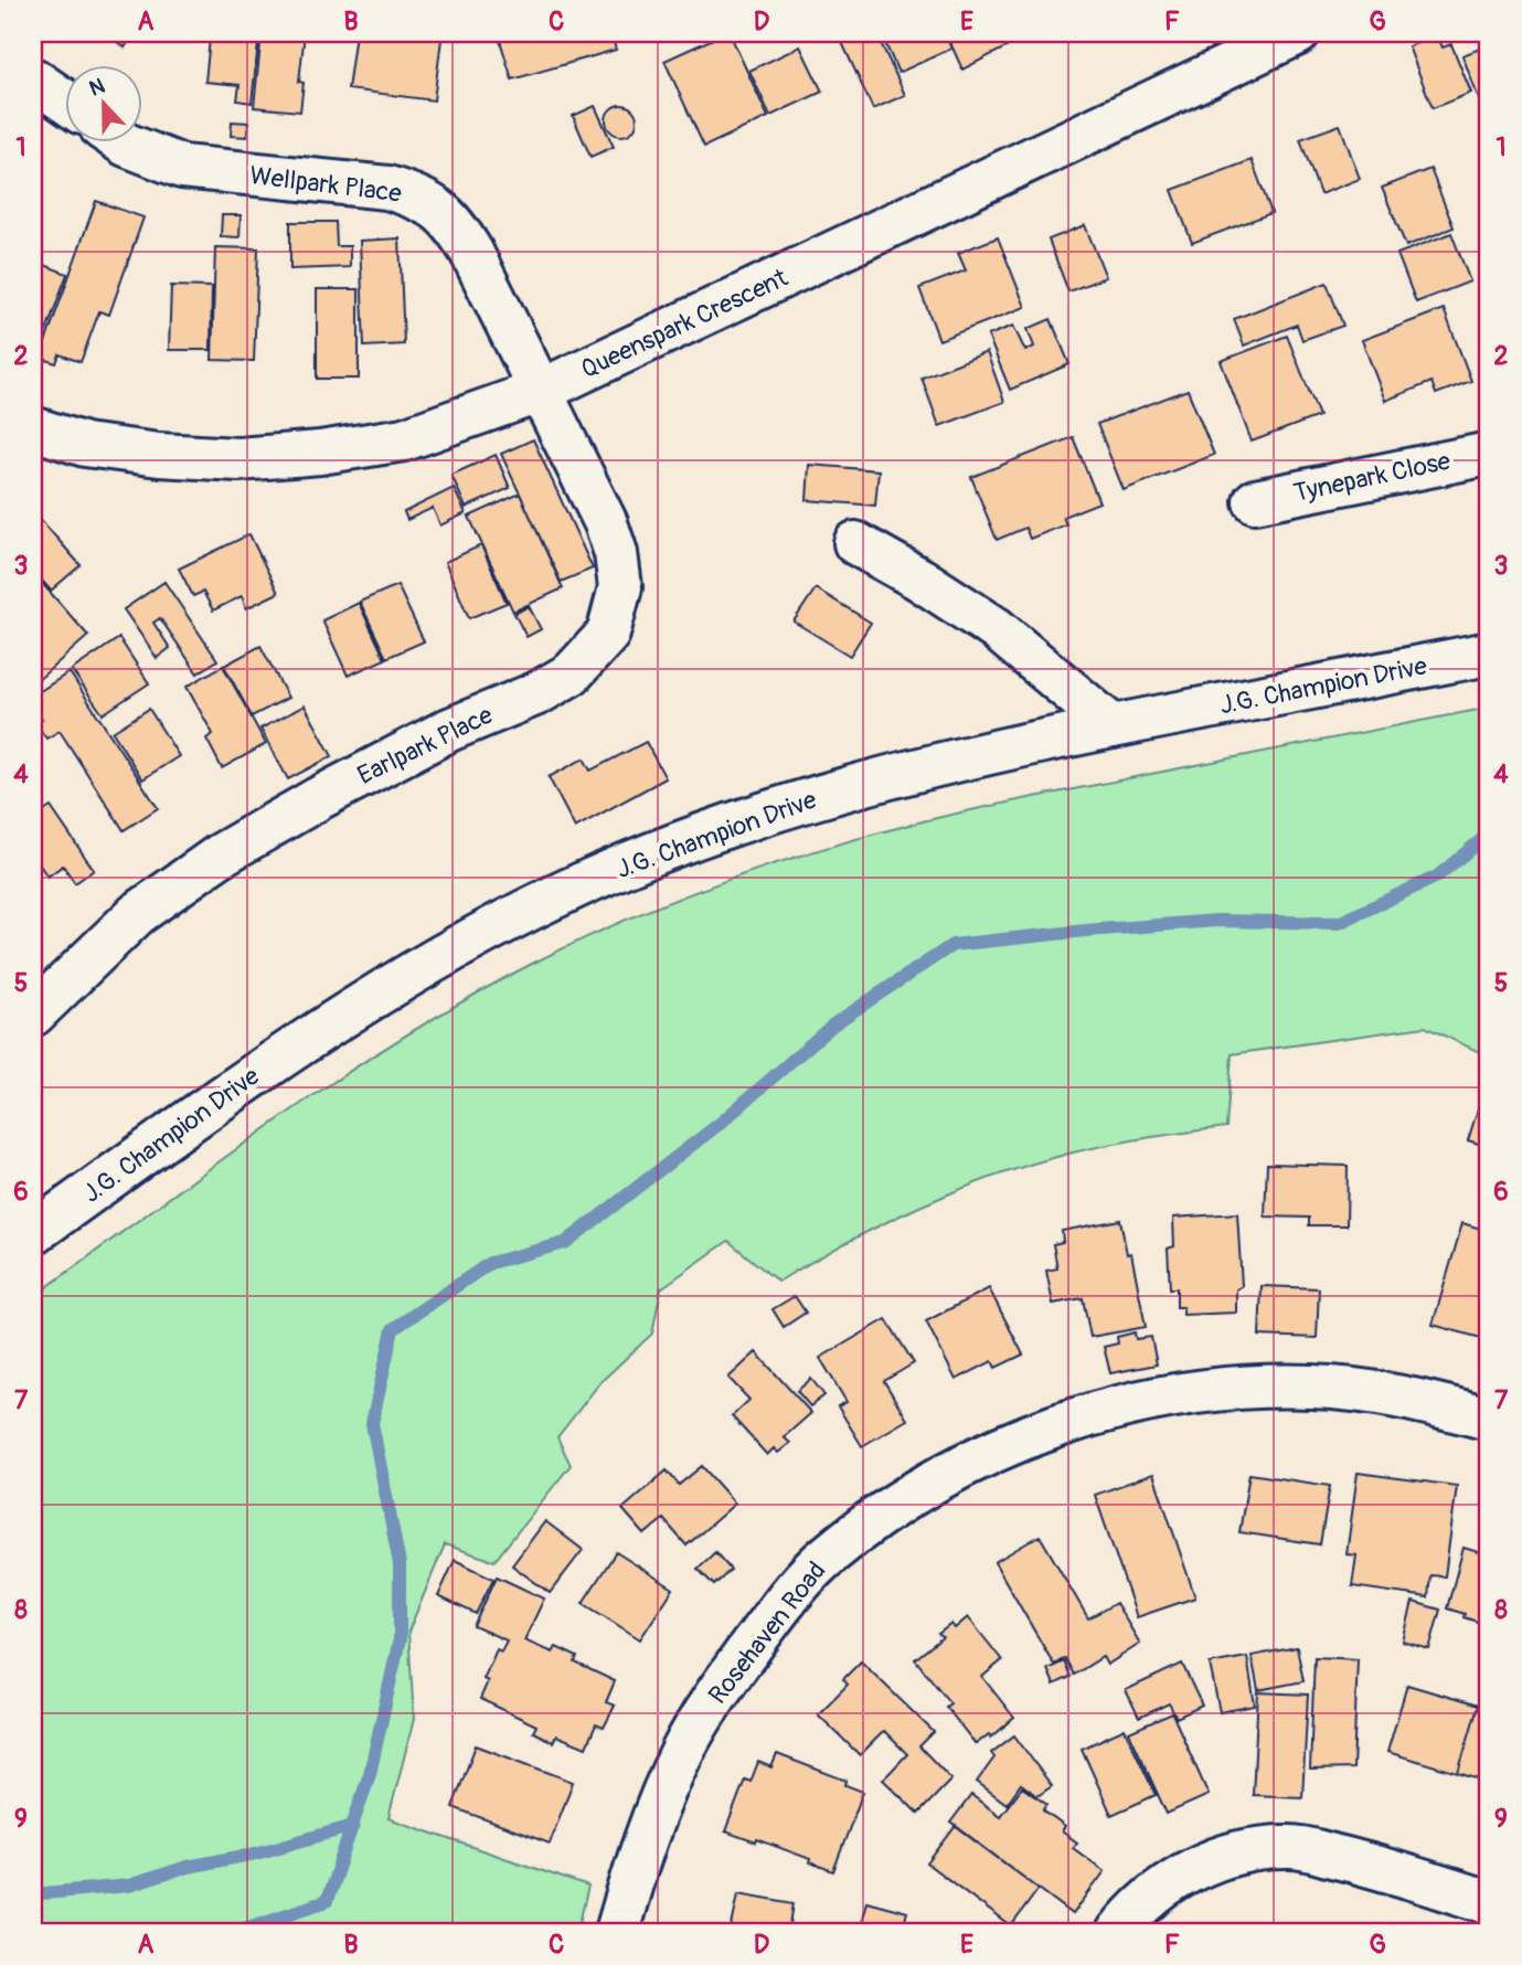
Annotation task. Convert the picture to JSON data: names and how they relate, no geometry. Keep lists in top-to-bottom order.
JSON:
{
  "streets": {
    "street": [
      "Wellpark Place",
      "Queenspark Crescent",
      "Tynepark Close",
      "J.G. Champion Drive",
      "Earlpark Place",
      "Rosehaven Road"
    ]
  },
  "crossings": [
    ["Wellpark Place", "Queenspark Crescent"],
    ["Wellpark Place", "Earlpark Place"],
    ["Queenspark Crescent", "Earlpark Place"]
  ],
  "north": "top",
  "grid": {
    "columns": [
      "A",
      "B",
      "C",
      "D",
      "E",
      "F",
      "G"
    ],
    "rows": [
      "1",
      "2",
      "3",
      "4",
      "5",
      "6",
      "7",
      "8",
      "9"
    ]
  }
}
